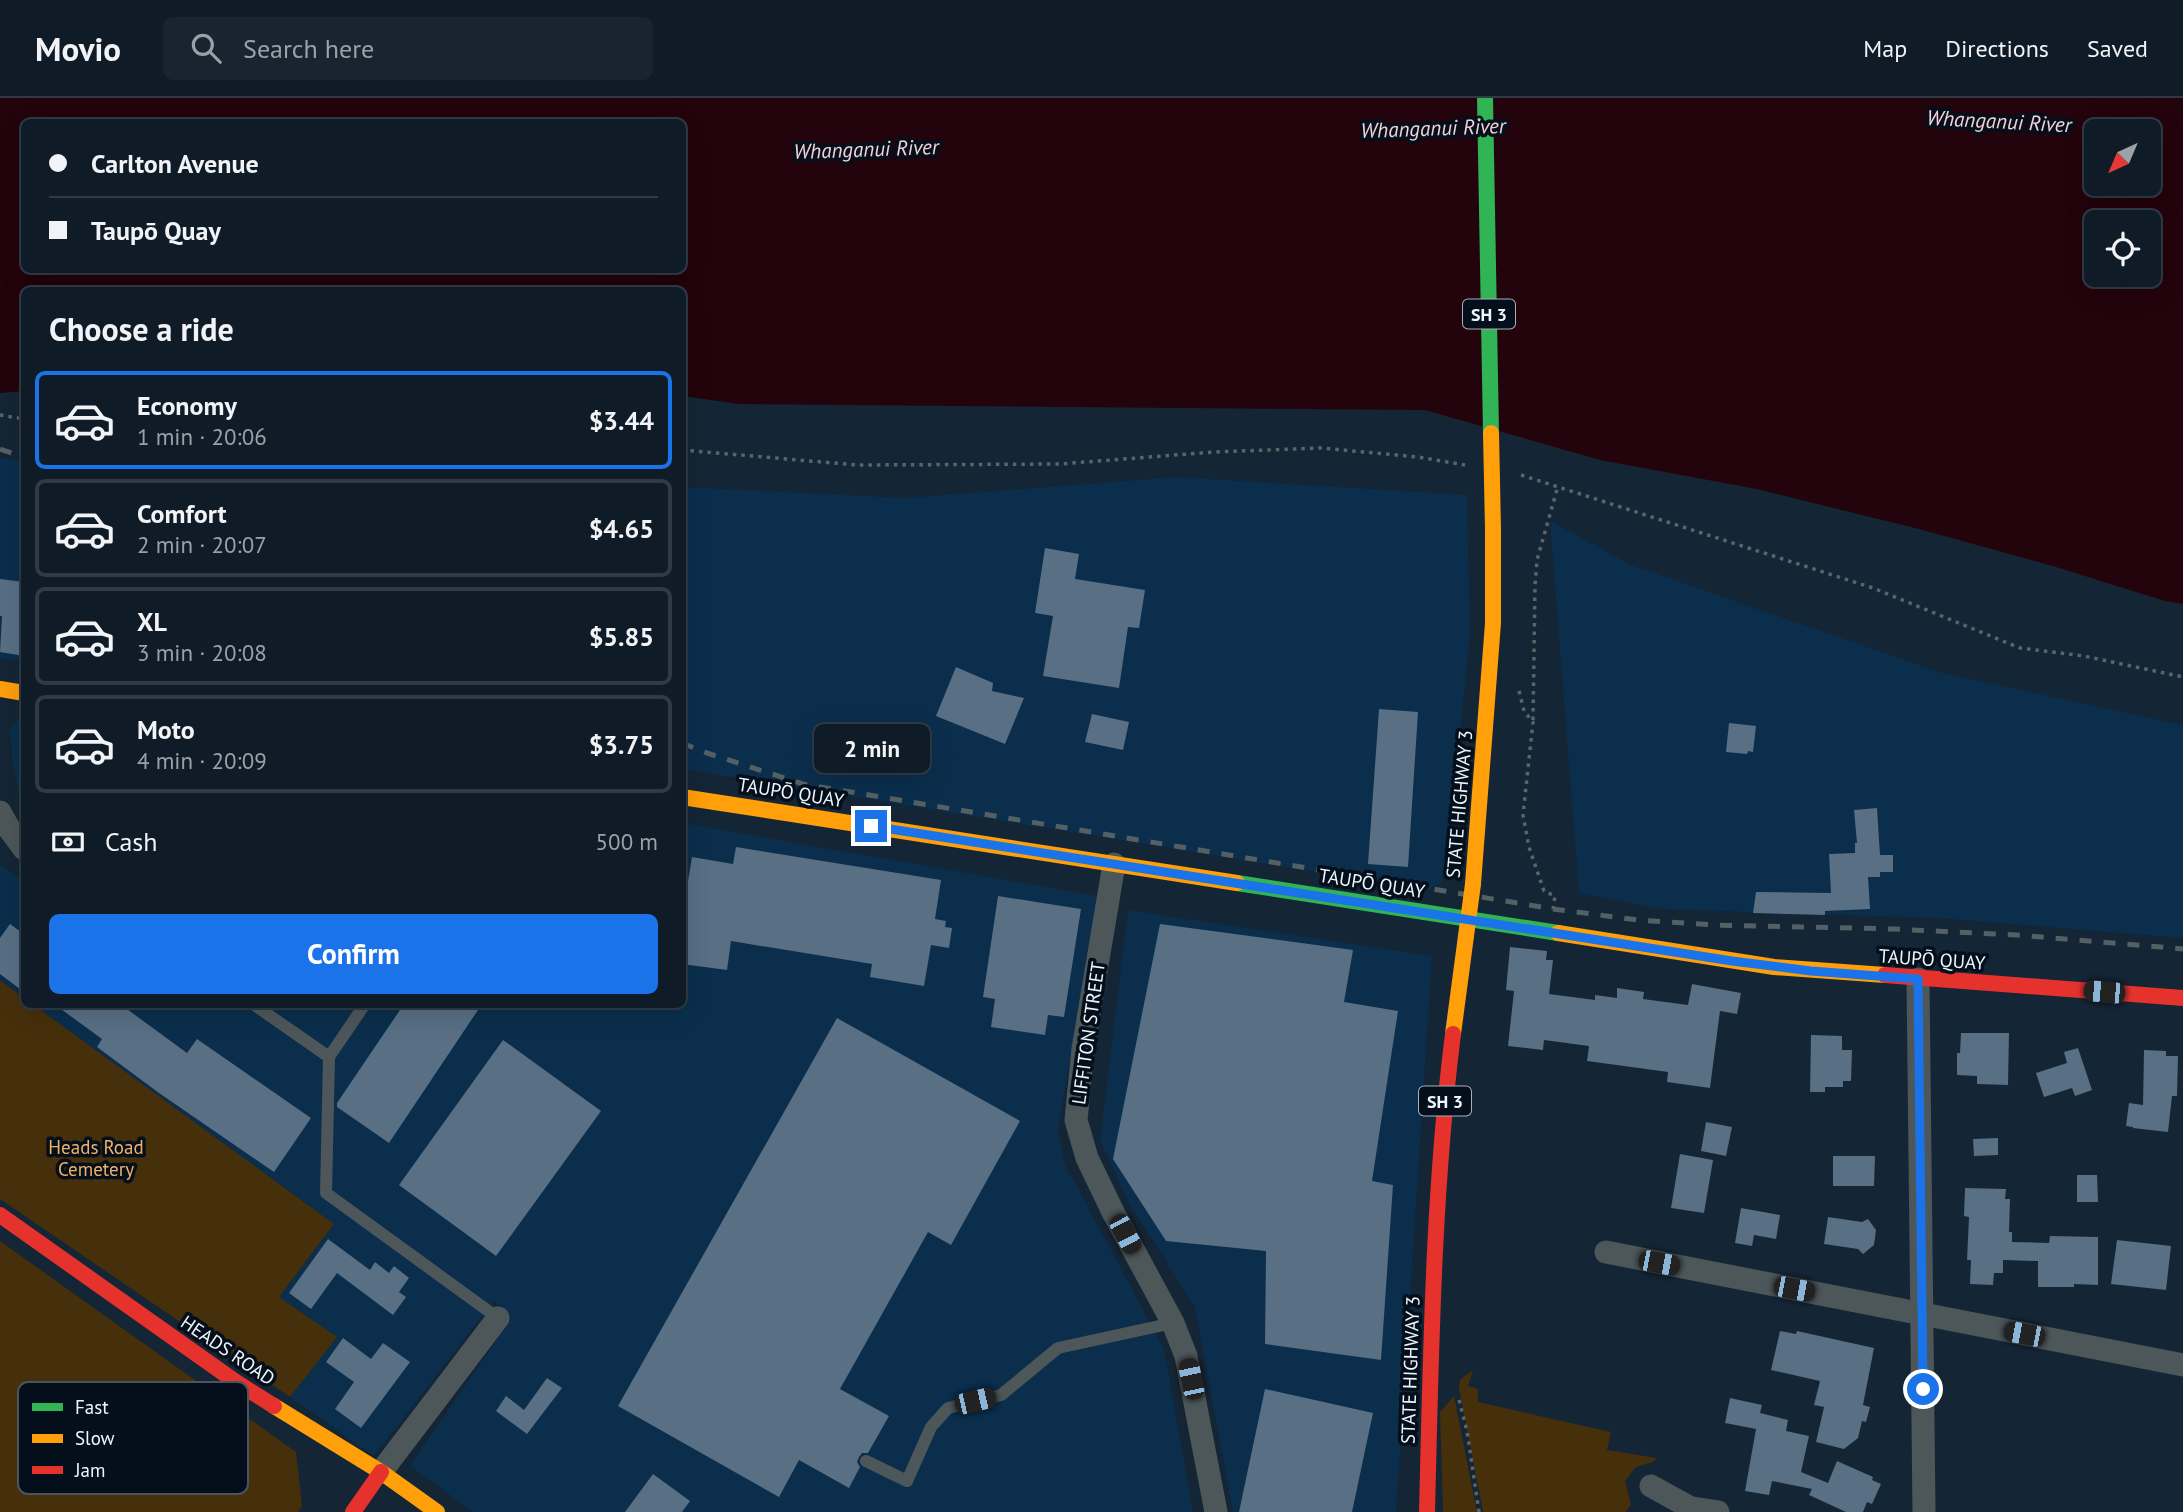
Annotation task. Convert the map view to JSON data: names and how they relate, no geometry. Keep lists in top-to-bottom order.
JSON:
{
  "streets": {
    "main road": [
      "SH 3",
      "TAUPŌ QUAY",
      "STATE HIGHWAY 3",
      "HEADS ROAD"
    ],
    "street": ["LIFFITON STREET"]
  },
  "crossings": [
    ["TAUPŌ QUAY", "LIFFITON STREET"]
  ],
  "water": ["Whanganui River"],
  "parks": ["Heads Road Cemetery"],
  "legend": ["Fast", "Slow", "Jam"],
  "north": "bottom left",
  "page": {
    "header": "Movio",
    "search": "Search here",
    "nav": ["Map", "Directions", "Saved"],
    "banner": ["Carlton Avenue", "Taupō Quay"],
    "heading": "Choose a ride",
    "list": [
      {
        "name": "Economy",
        "note": "1 min · 20:06",
        "value": "$3.44"
      },
      {
        "name": "Comfort",
        "note": "2 min · 20:07",
        "value": "$4.65"
      },
      {
        "name": "XL",
        "note": "3 min · 20:08",
        "value": "$5.85"
      },
      {
        "name": "Moto",
        "note": "4 min · 20:09",
        "value": "$3.75"
      }
    ],
    "bubble": "2 min",
    "pay": ["Cash", "500 m"],
    "buttons": "Confirm"
  }
}
